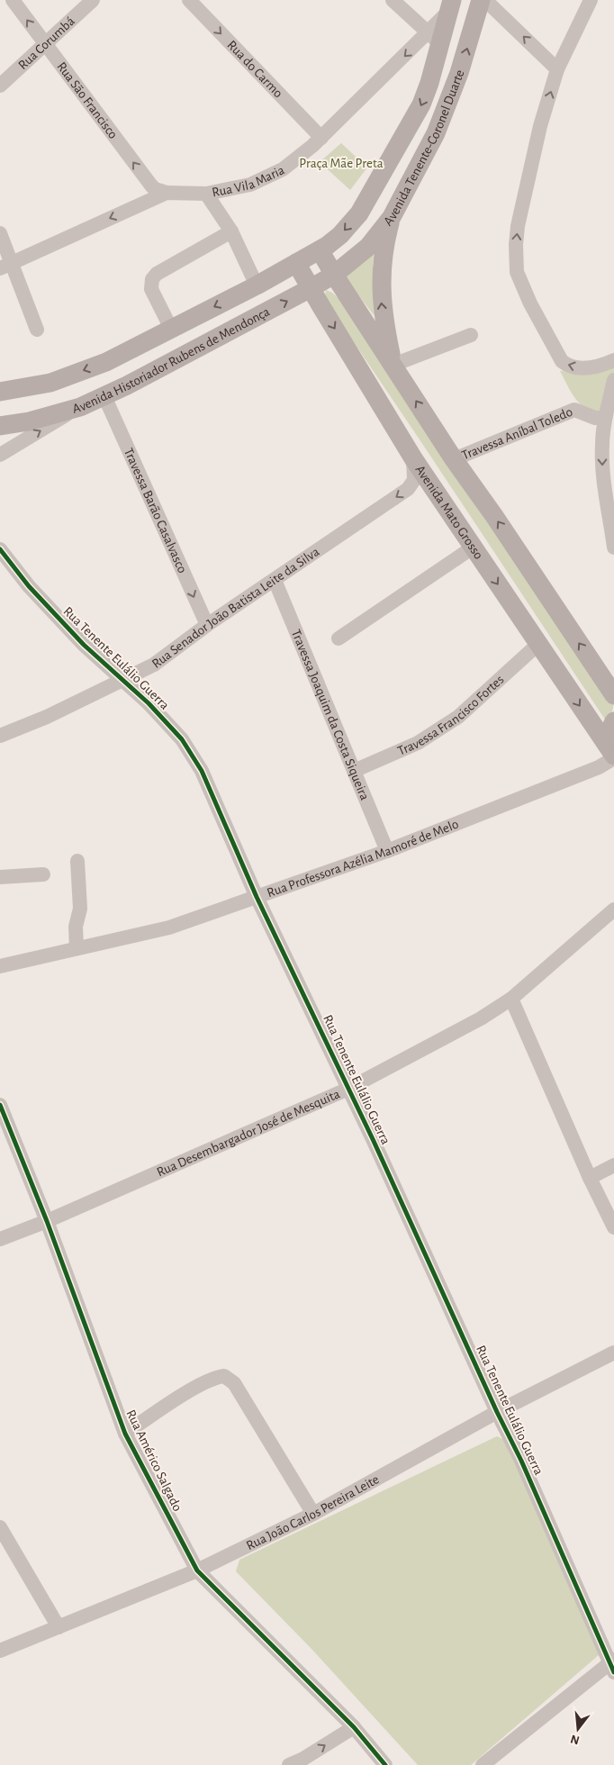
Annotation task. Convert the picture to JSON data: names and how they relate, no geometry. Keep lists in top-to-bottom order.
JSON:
{
  "streets": {
    "main road": ["Avenida Tenente-Coronel Duarte", "Avenida Historiador Rubens de Mendonça", "Avenida Mato Grosso"],
    "street": [
      "Rua Corumbá",
      "Rua do Carmo",
      "Rua São Francisco",
      "Rua Vila Maria",
      "Travessa Aníbal Toledo",
      "Travessa Barão Casalvasco",
      "Rua Senador João Batista Leite da Silva",
      "Rua Tenente Eulálio Guerra",
      "Travessa Francisco Fortes",
      "Travessa Joaquim da Costa Siqueira",
      "Rua Professora Azélia Mamoré de Melo",
      "Rua Desembargador José de Mesquita",
      "Rua Américo Salgado",
      "Rua João Carlos Pereira Leite"
    ]
  },
  "crossings": [
    ["Rua Corumbá", "Rua São Francisco"],
    ["Rua do Carmo", "Rua Vila Maria"],
    ["Rua São Francisco", "Rua Vila Maria"],
    ["Avenida Tenente-Coronel Duarte", "Rua Vila Maria"],
    ["Avenida Tenente-Coronel Duarte", "Avenida Historiador Rubens de Mendonça"],
    ["Avenida Historiador Rubens de Mendonça", "Travessa Barão Casalvasco"],
    ["Avenida Historiador Rubens de Mendonça", "Avenida Mato Grosso"],
    ["Travessa Barão Casalvasco", "Rua Senador João Batista Leite da Silva"],
    ["Avenida Mato Grosso", "Rua Senador João Batista Leite da Silva"],
    ["Avenida Mato Grosso", "Travessa Francisco Fortes"],
    ["Avenida Mato Grosso", "Rua Professora Azélia Mamoré de Melo"],
    ["Rua Senador João Batista Leite da Silva", "Rua Tenente Eulálio Guerra"],
    ["Rua Senador João Batista Leite da Silva", "Travessa Joaquim da Costa Siqueira"],
    ["Rua Tenente Eulálio Guerra", "Rua Professora Azélia Mamoré de Melo"],
    ["Rua Tenente Eulálio Guerra", "Rua Desembargador José de Mesquita"],
    ["Rua Tenente Eulálio Guerra", "Rua João Carlos Pereira Leite"],
    ["Travessa Francisco Fortes", "Travessa Joaquim da Costa Siqueira"],
    ["Travessa Joaquim da Costa Siqueira", "Rua Professora Azélia Mamoré de Melo"],
    ["Rua Desembargador José de Mesquita", "Rua Américo Salgado"],
    ["Rua Américo Salgado", "Rua João Carlos Pereira Leite"]
  ],
  "one_way": [
    "Rua do Carmo",
    "Rua São Francisco",
    "Rua Vila Maria",
    "Travessa Barão Casalvasco"
  ],
  "parks": ["Praça Mãe Preta"],
  "north": "bottom"
}
